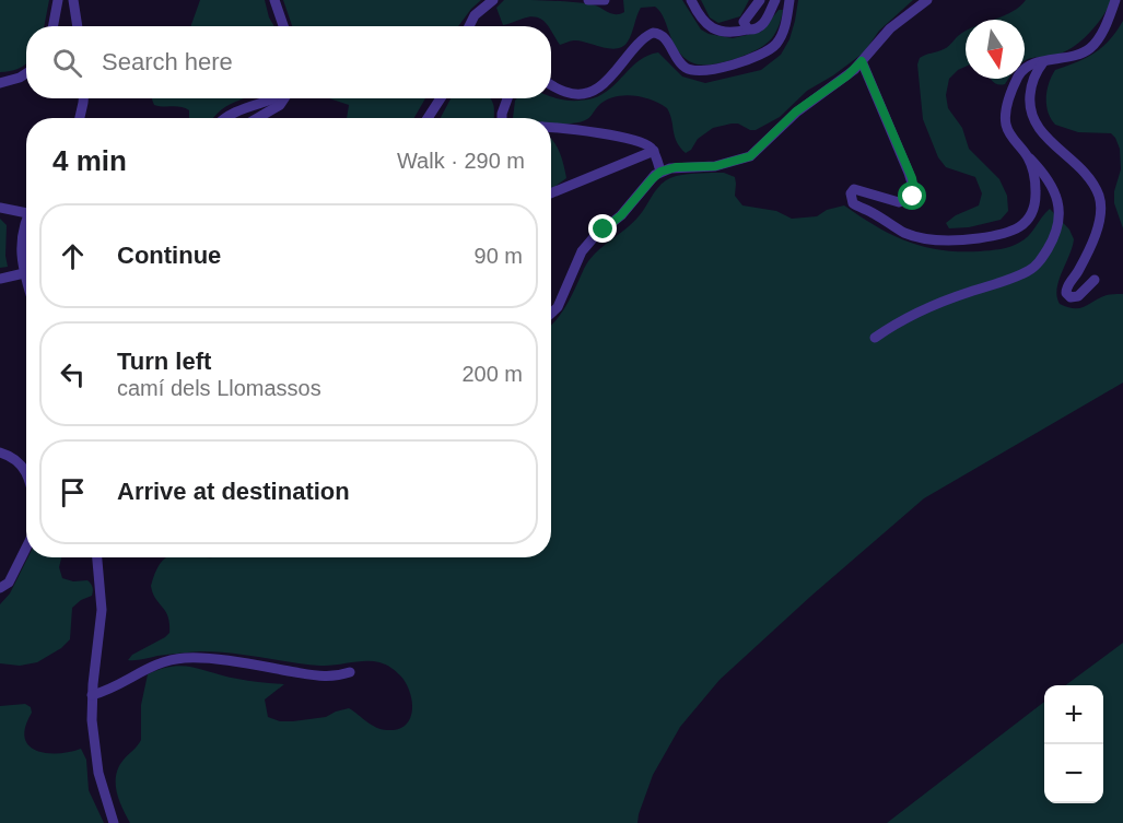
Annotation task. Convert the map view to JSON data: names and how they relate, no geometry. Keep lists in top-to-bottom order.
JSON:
{
  "north": "bottom",
  "page": {
    "search": "Search here",
    "heading": ["4 min", "Walk · 290 m"],
    "list": [
      ["Continue", "90 m"],
      ["Turn left", "camí dels Llomassos", "200 m"],
      "Arrive at destination"
    ],
    "map_buttons": ["+", "−"]
  }
}
